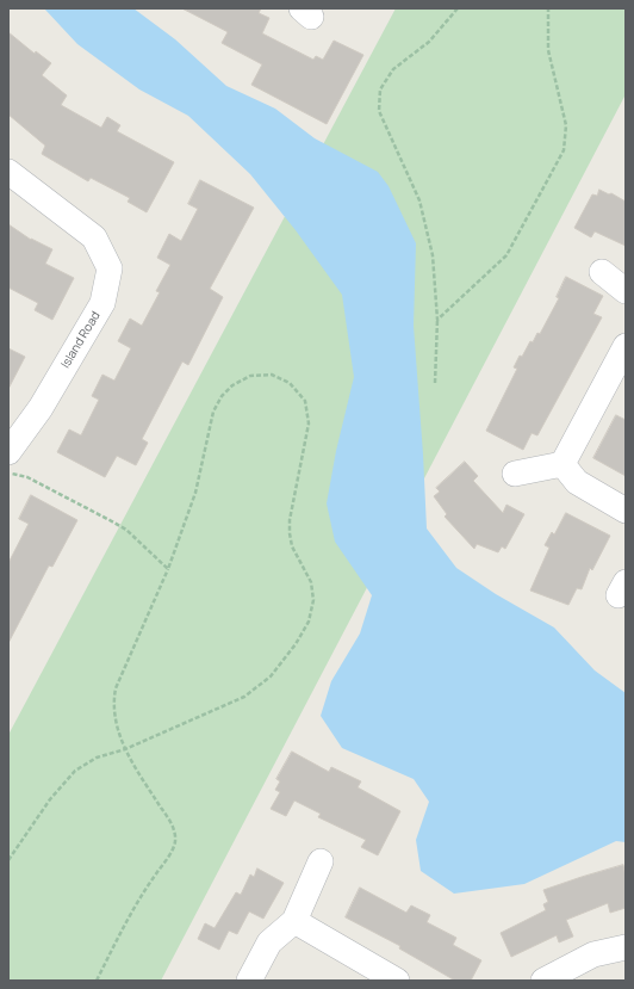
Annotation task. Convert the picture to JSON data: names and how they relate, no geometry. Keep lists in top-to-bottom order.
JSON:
{
  "streets": {
    "street": ["Island Road"]
  }
}
